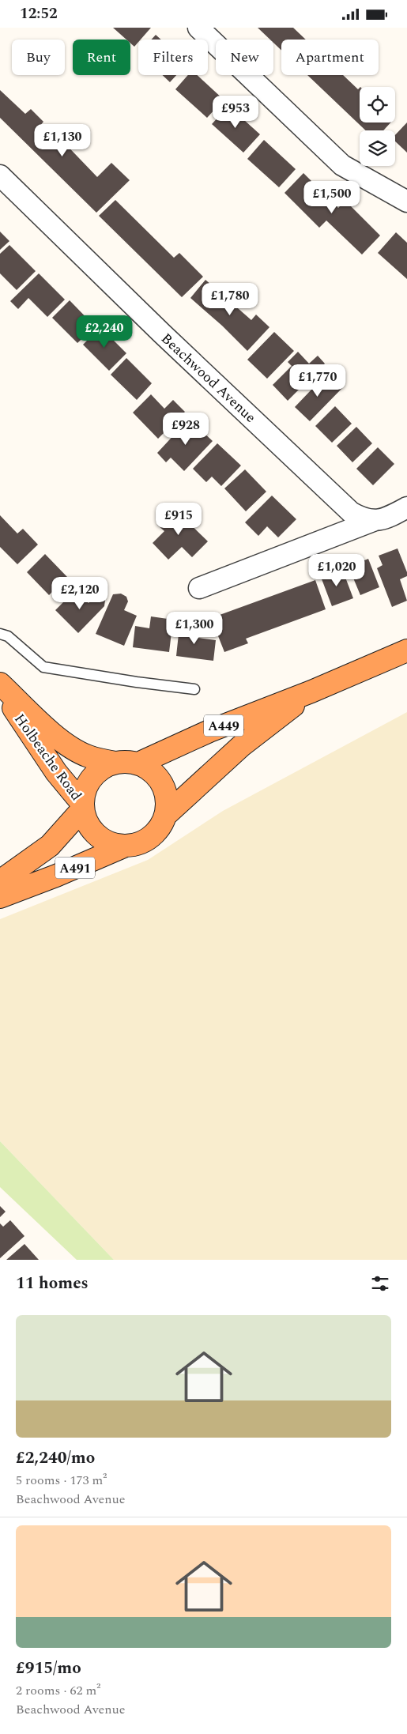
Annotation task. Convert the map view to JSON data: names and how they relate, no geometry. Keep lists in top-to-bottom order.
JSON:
{
  "streets": {
    "highway": ["A449", "Holbeache Road", "A491"],
    "street": ["Beachwood Avenue"]
  },
  "crossings": [
    ["A449", "Holbeache Road"],
    ["A449", "A491"],
    ["Holbeache Road", "A491"]
  ],
  "page": {
    "status": "12:52",
    "chip": [
      "Buy",
      "Rent",
      "Filters",
      "New",
      "Apartment"
    ],
    "price": [
      "£953",
      "£1,130",
      "£1,500",
      "£1,780",
      "£2,240",
      "£1,770",
      "£928",
      "£915",
      "£1,020",
      "£2,120",
      "£1,300"
    ],
    "heading": "11 homes",
    "list": [
      {
        "name": "£2,240/mo",
        "note": "5 rooms · 173 m² · Beachwood Avenue"
      },
      {
        "name": "£915/mo",
        "note": "2 rooms · 62 m² · Beachwood Avenue"
      }
    ]
  }
}
